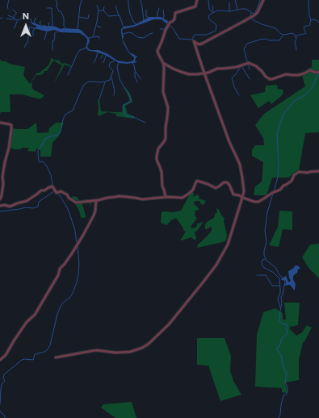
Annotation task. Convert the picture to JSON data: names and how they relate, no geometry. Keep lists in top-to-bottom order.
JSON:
{
  "north": "top"
}
